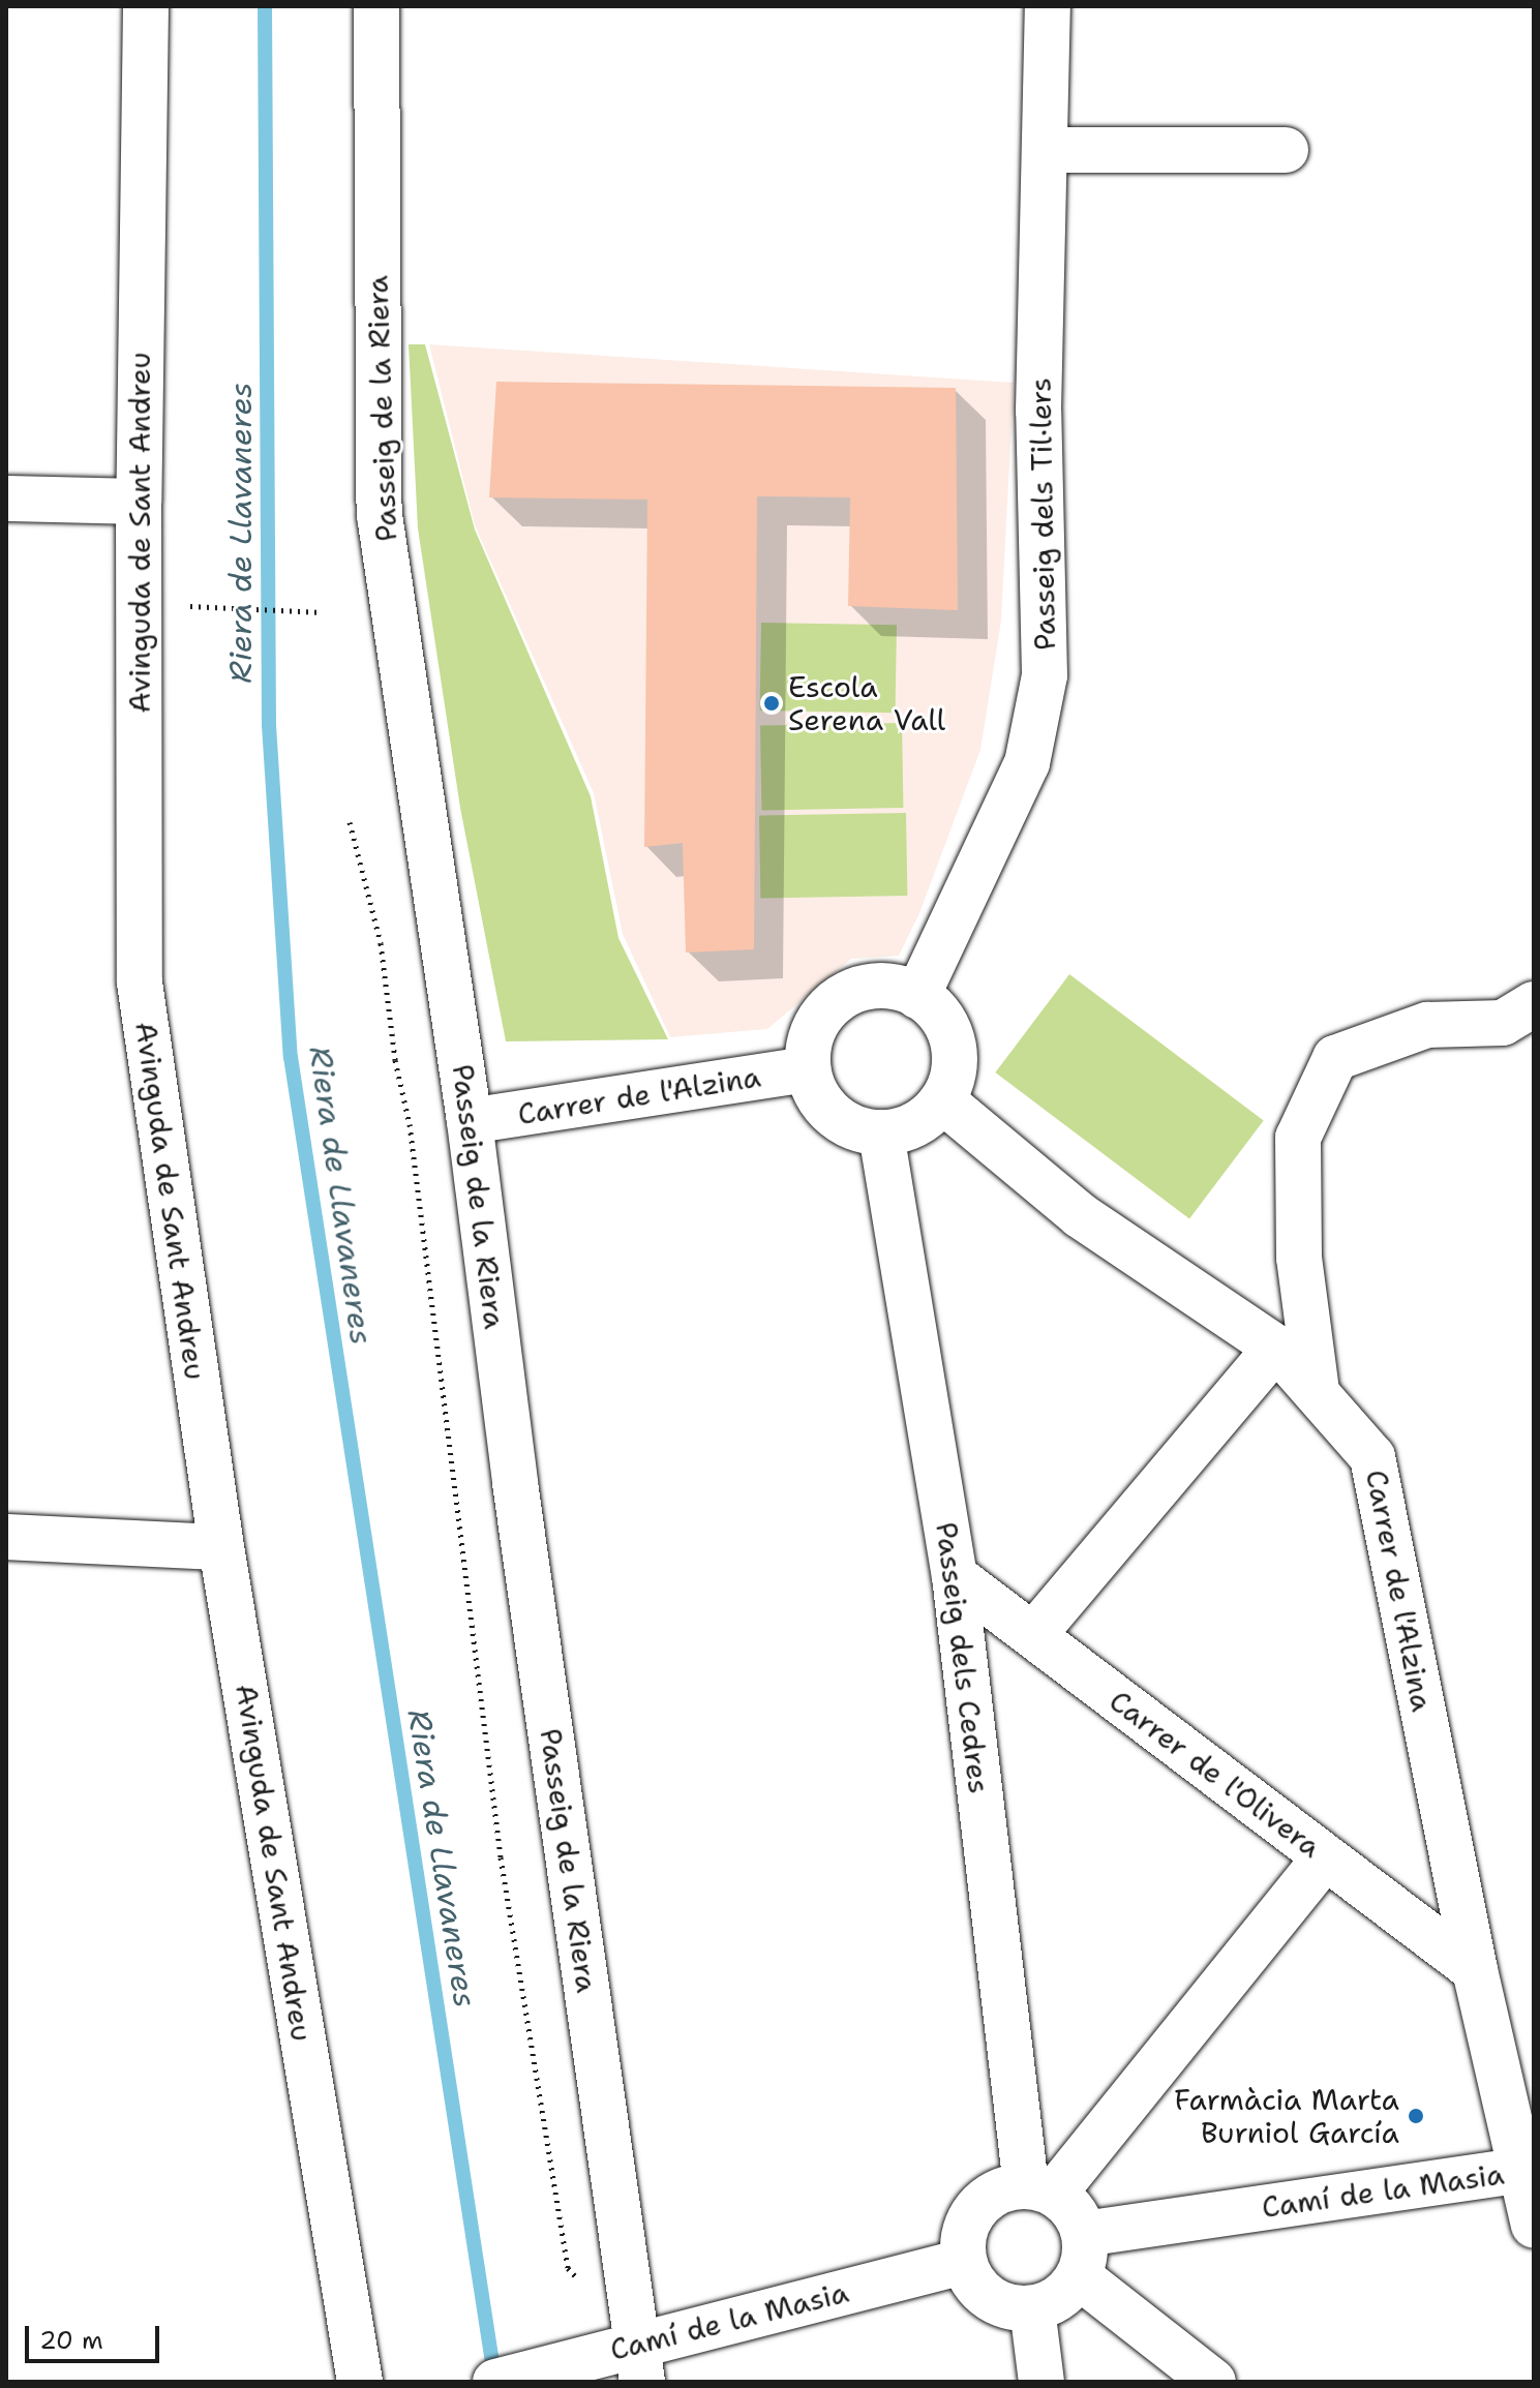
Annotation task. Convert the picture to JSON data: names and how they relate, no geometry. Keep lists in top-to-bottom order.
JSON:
{
  "streets": {
    "street": [
      "Passeig de la Riera",
      "Passeig dels Til·lers",
      "Avinguda de Sant Andreu",
      "Carrer de l'Alzina",
      "Passeig dels Cedres",
      "Carrer de l'Olivera",
      "Camí de la Masia"
    ]
  },
  "crossings": [
    ["Passeig de la Riera", "Carrer de l'Alzina"],
    ["Passeig de la Riera", "Camí de la Masia"],
    ["Passeig dels Til·lers", "Carrer de l'Alzina"],
    ["Passeig dels Til·lers", "Passeig dels Cedres"],
    ["Carrer de l'Alzina", "Passeig dels Cedres"],
    ["Carrer de l'Alzina", "Carrer de l'Olivera"],
    ["Carrer de l'Alzina", "Camí de la Masia"],
    ["Passeig dels Cedres", "Carrer de l'Olivera"],
    ["Passeig dels Cedres", "Camí de la Masia"]
  ],
  "water": ["Riera de Llavaneres"],
  "places": ["Escola Serena Vall", "Farmàcia Marta Burniol García"],
  "scale_bar": "20 m"
}
